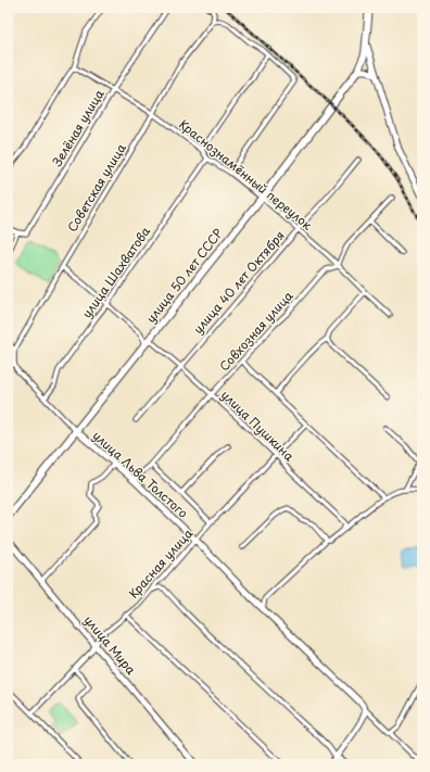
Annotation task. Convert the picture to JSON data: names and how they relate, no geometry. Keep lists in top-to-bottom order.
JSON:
{
  "streets": {
    "main road": ["улица 50 лет СССР"],
    "street": [
      "Зелёная улица",
      "Краснознамённый переулок",
      "Советская улица",
      "улица Шахватова",
      "улица 40 лет Октября",
      "Совхозная улица",
      "улица Пушкина",
      "улица Льва Толстого",
      "Красная улица",
      "улица Мира"
    ]
  },
  "crossings": [
    ["Зелёная улица", "Краснознамённый переулок"],
    ["Краснознамённый переулок", "Советская улица"],
    ["Краснознамённый переулок", "улица Шахватова"],
    ["Краснознамённый переулок", "улица 50 лет СССР"],
    ["Краснознамённый переулок", "улица 40 лет Октября"],
    ["Краснознамённый переулок", "Совхозная улица"],
    ["Советская улица", "улица Пушкина"],
    ["Советская улица", "улица Льва Толстого"],
    ["улица Шахватова", "улица Пушкина"],
    ["улица Шахватова", "улица Льва Толстого"],
    ["улица 50 лет СССР", "улица Пушкина"],
    ["улица 50 лет СССР", "улица Льва Толстого"],
    ["улица 40 лет Октября", "улица Пушкина"],
    ["Совхозная улица", "улица Пушкина"],
    ["Совхозная улица", "улица Льва Толстого"],
    ["улица Пушкина", "Красная улица"],
    ["улица Льва Толстого", "Красная улица"],
    ["Красная улица", "улица Мира"]
  ]
}
